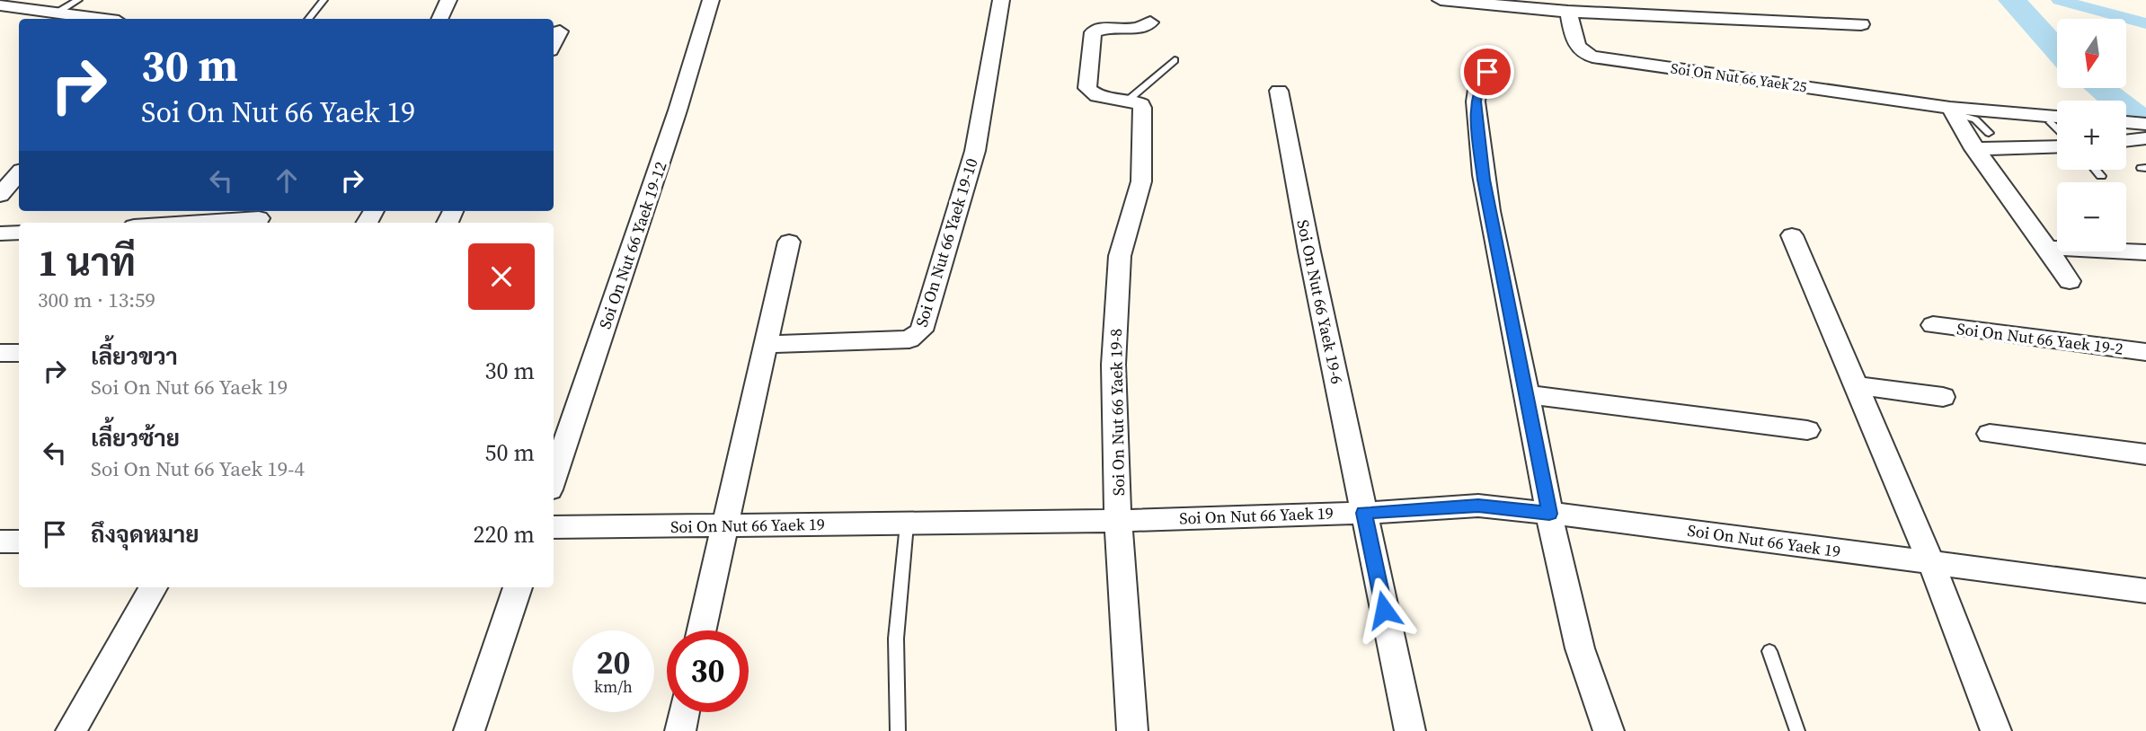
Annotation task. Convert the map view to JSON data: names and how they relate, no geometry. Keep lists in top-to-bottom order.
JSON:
{
  "streets": {
    "street": [
      "Soi On Nut 66 Yaek 25",
      "Soi On Nut 66 Yaek 19-10",
      "Soi On Nut 66 Yaek 19-12",
      "Soi On Nut 66 Yaek 19-6",
      "Soi On Nut 66 Yaek 19-2",
      "Soi On Nut 66 Yaek 19-8",
      "Soi On Nut 66 Yaek 19"
    ]
  },
  "crossings": [
    ["Soi On Nut 66 Yaek 19-6", "Soi On Nut 66 Yaek 19"],
    ["Soi On Nut 66 Yaek 19-8", "Soi On Nut 66 Yaek 19"]
  ],
  "north": "bottom",
  "page": {
    "map_buttons": ["+", "−"],
    "turn": ["30 m", "Soi On Nut 66 Yaek 19"],
    "heading": ["1 นาที", "300 m · 13:59"],
    "list": [
      {
        "name": "เลี้ยวขวา",
        "note": "Soi On Nut 66 Yaek 19",
        "value": "30 m"
      },
      {
        "name": "เลี้ยวซ้าย",
        "note": "Soi On Nut 66 Yaek 19-4",
        "value": "50 m"
      },
      {
        "name": "ถึงจุดหมาย",
        "value": "220 m"
      }
    ],
    "speed": "20 km/h",
    "limit": "30"
  }
}
